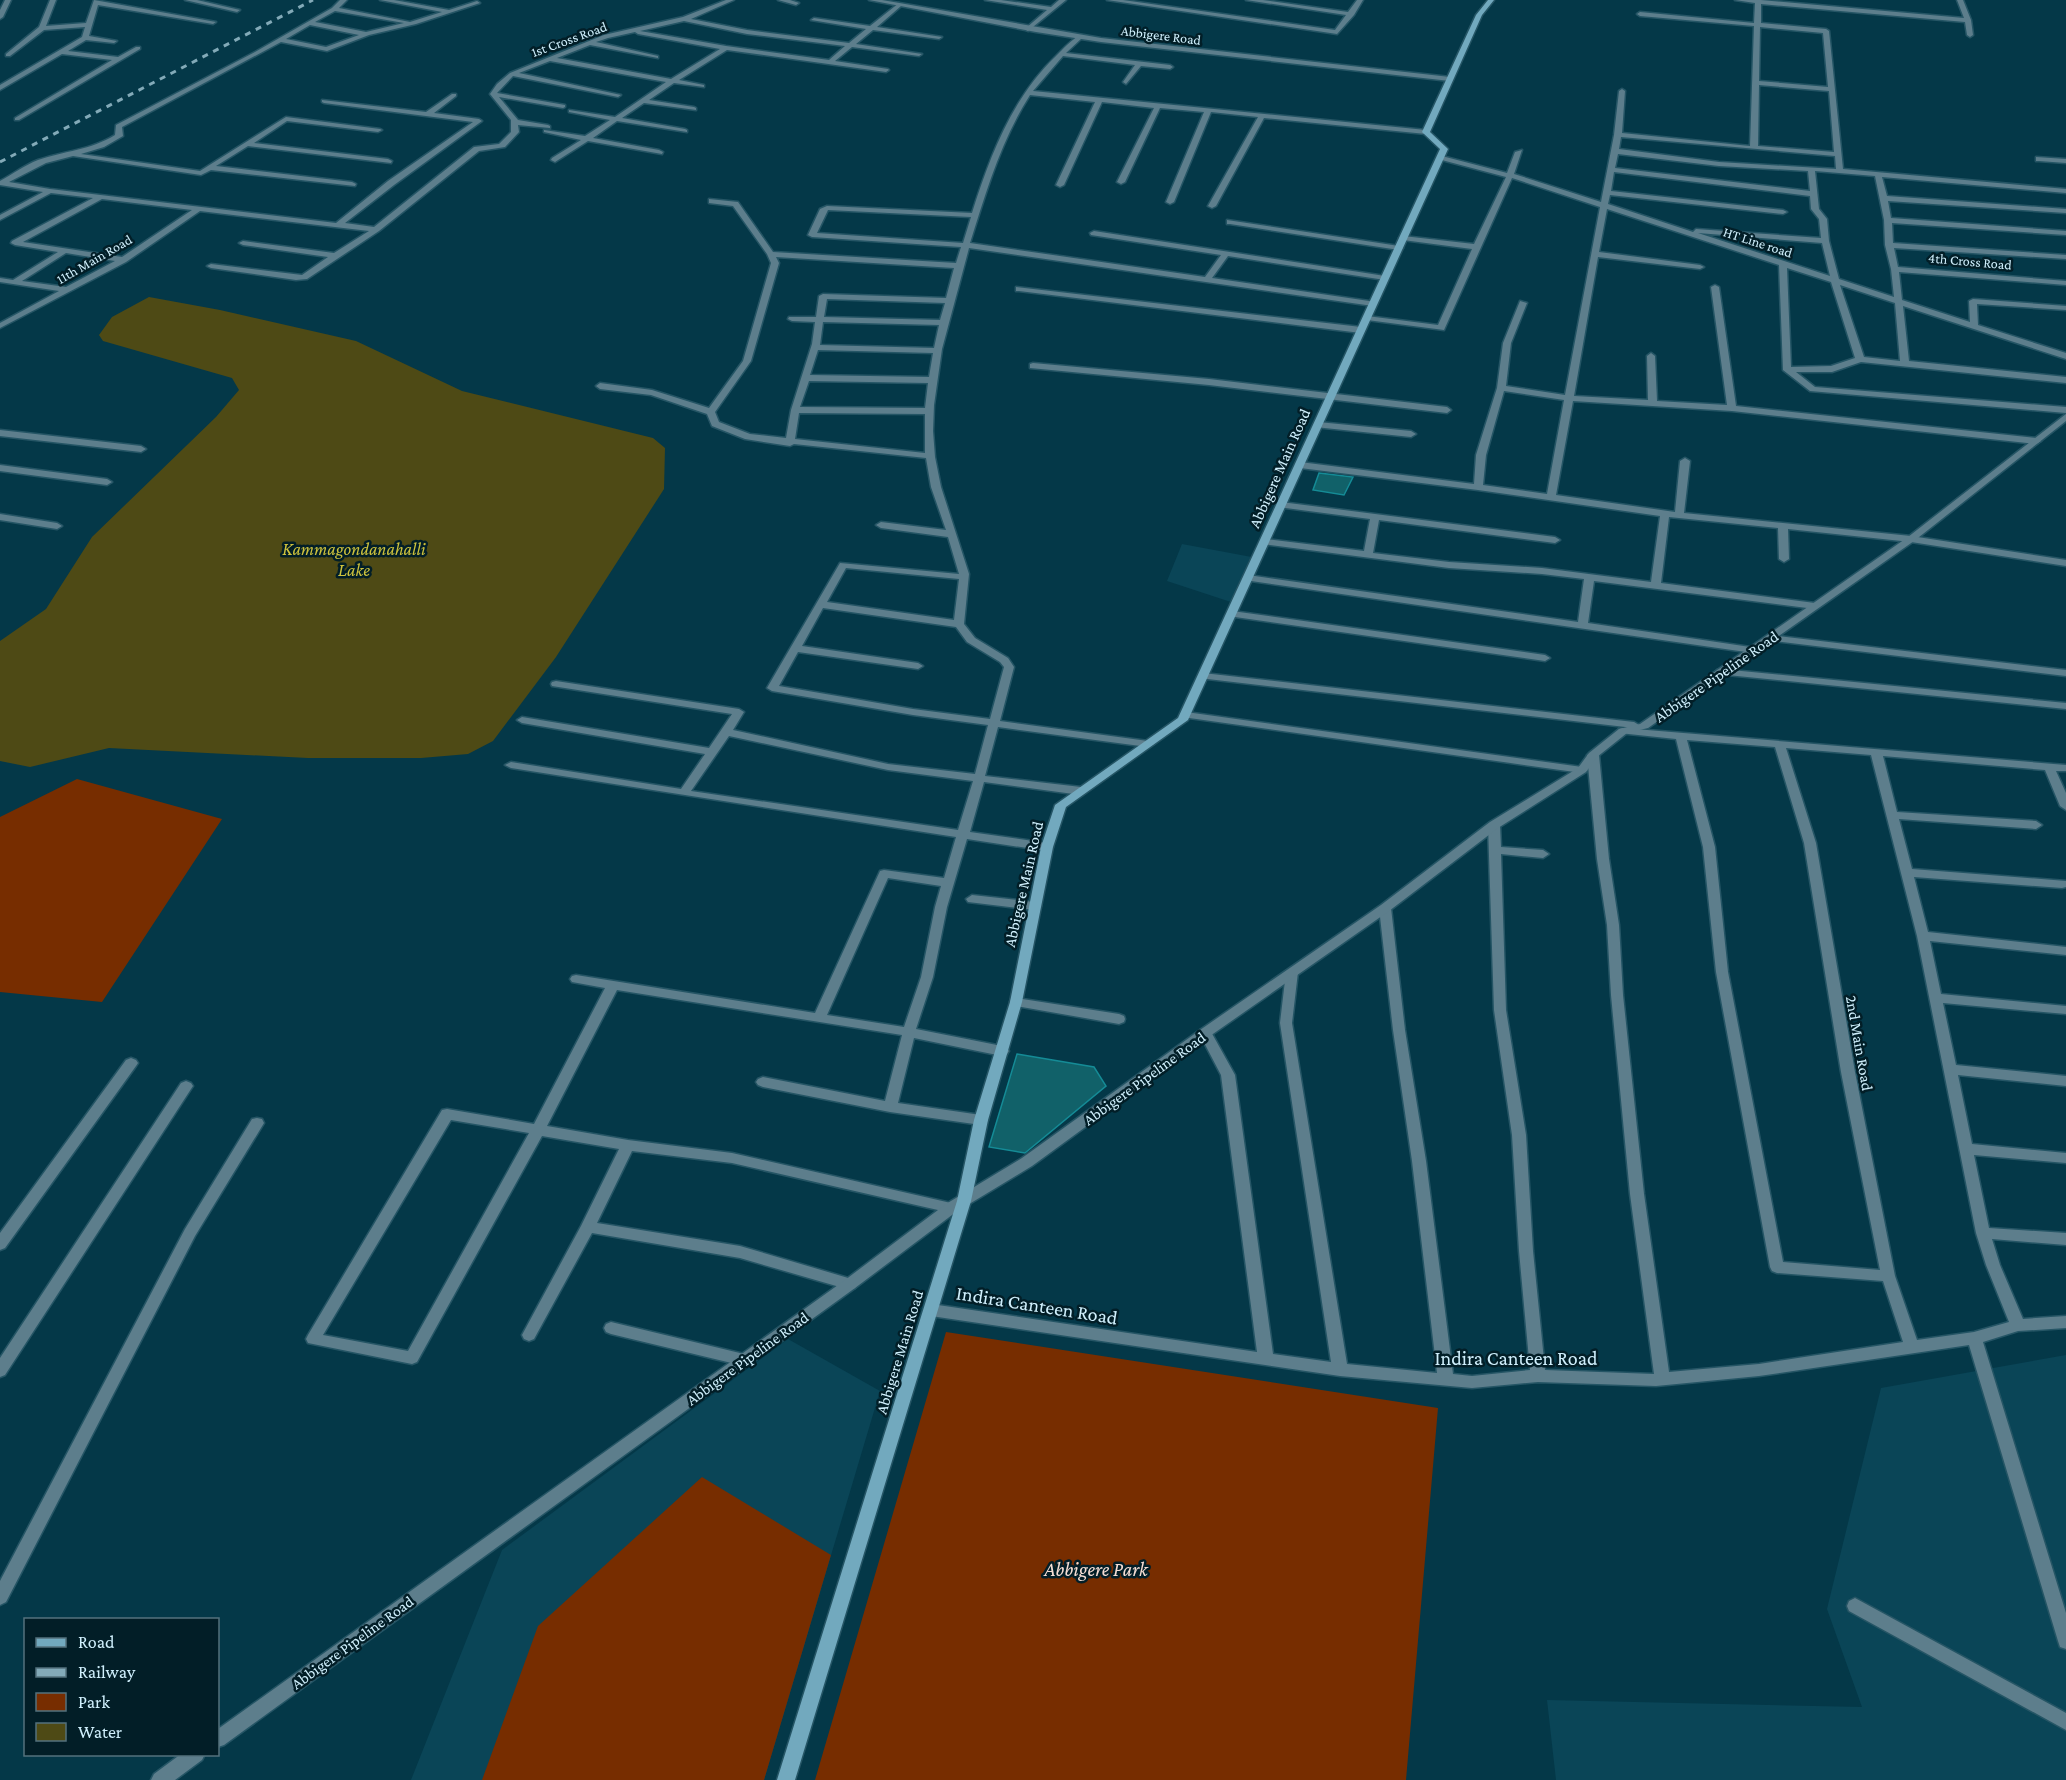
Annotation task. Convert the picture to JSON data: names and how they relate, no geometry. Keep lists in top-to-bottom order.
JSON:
{
  "streets": {
    "main road": ["Abbigere Main Road"],
    "street": [
      "Abbigere Road",
      "1st Cross Road",
      "HT Line road",
      "11th Main Road",
      "4th Cross Road",
      "Abbigere Pipeline Road",
      "2nd Main Road",
      "Indira Canteen Road"
    ]
  },
  "crossings": [
    ["HT Line road", "Abbigere Main Road"],
    ["Abbigere Main Road", "Abbigere Pipeline Road"],
    ["Abbigere Main Road", "Indira Canteen Road"],
    ["2nd Main Road", "Indira Canteen Road"]
  ],
  "water": ["Kammagondanahalli Lake"],
  "parks": ["Abbigere Park"],
  "legend": [
    "Road",
    "Railway",
    "Park",
    "Water"
  ]
}
